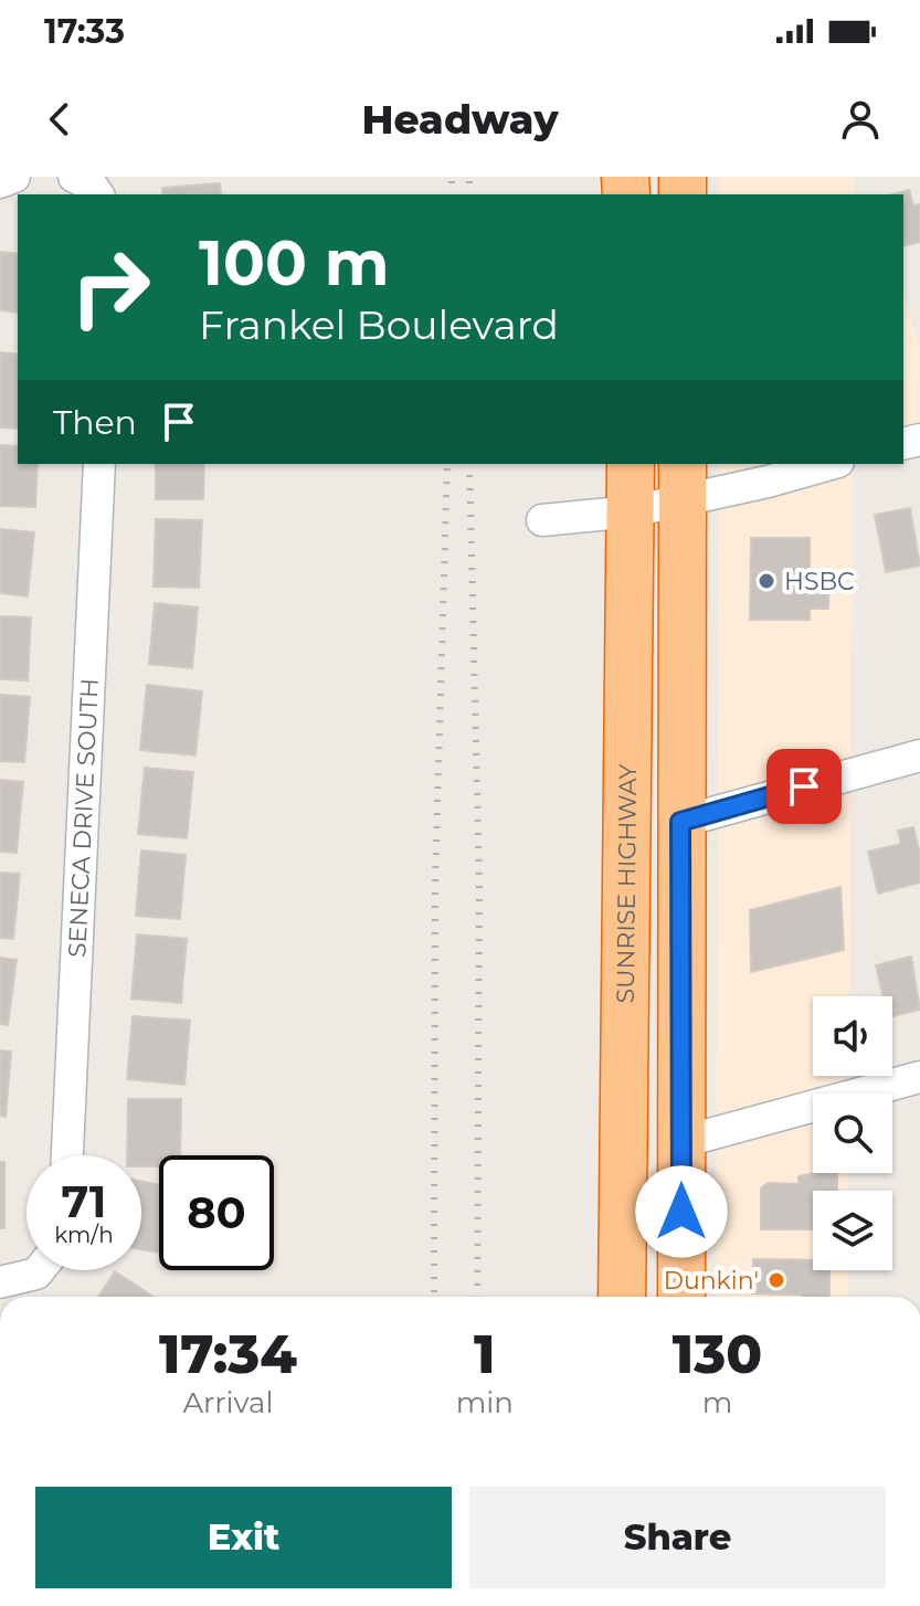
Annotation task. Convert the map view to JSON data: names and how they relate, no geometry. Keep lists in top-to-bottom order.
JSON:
{
  "streets": {
    "highway": ["SUNRISE HIGHWAY"],
    "street": ["SENECA DRIVE SOUTH"]
  },
  "places": ["HSBC", "Dunkin'"],
  "page": {
    "status": "17:33",
    "header": "Headway",
    "turn": ["100 m", "Frankel Boulevard"],
    "then": "Then",
    "speed": "71 km/h",
    "limit": "80",
    "eta": [
      "17:34",
      "Arrival",
      "1",
      "min",
      "130",
      "m"
    ],
    "buttons": ["Exit", "Share"]
  }
}
